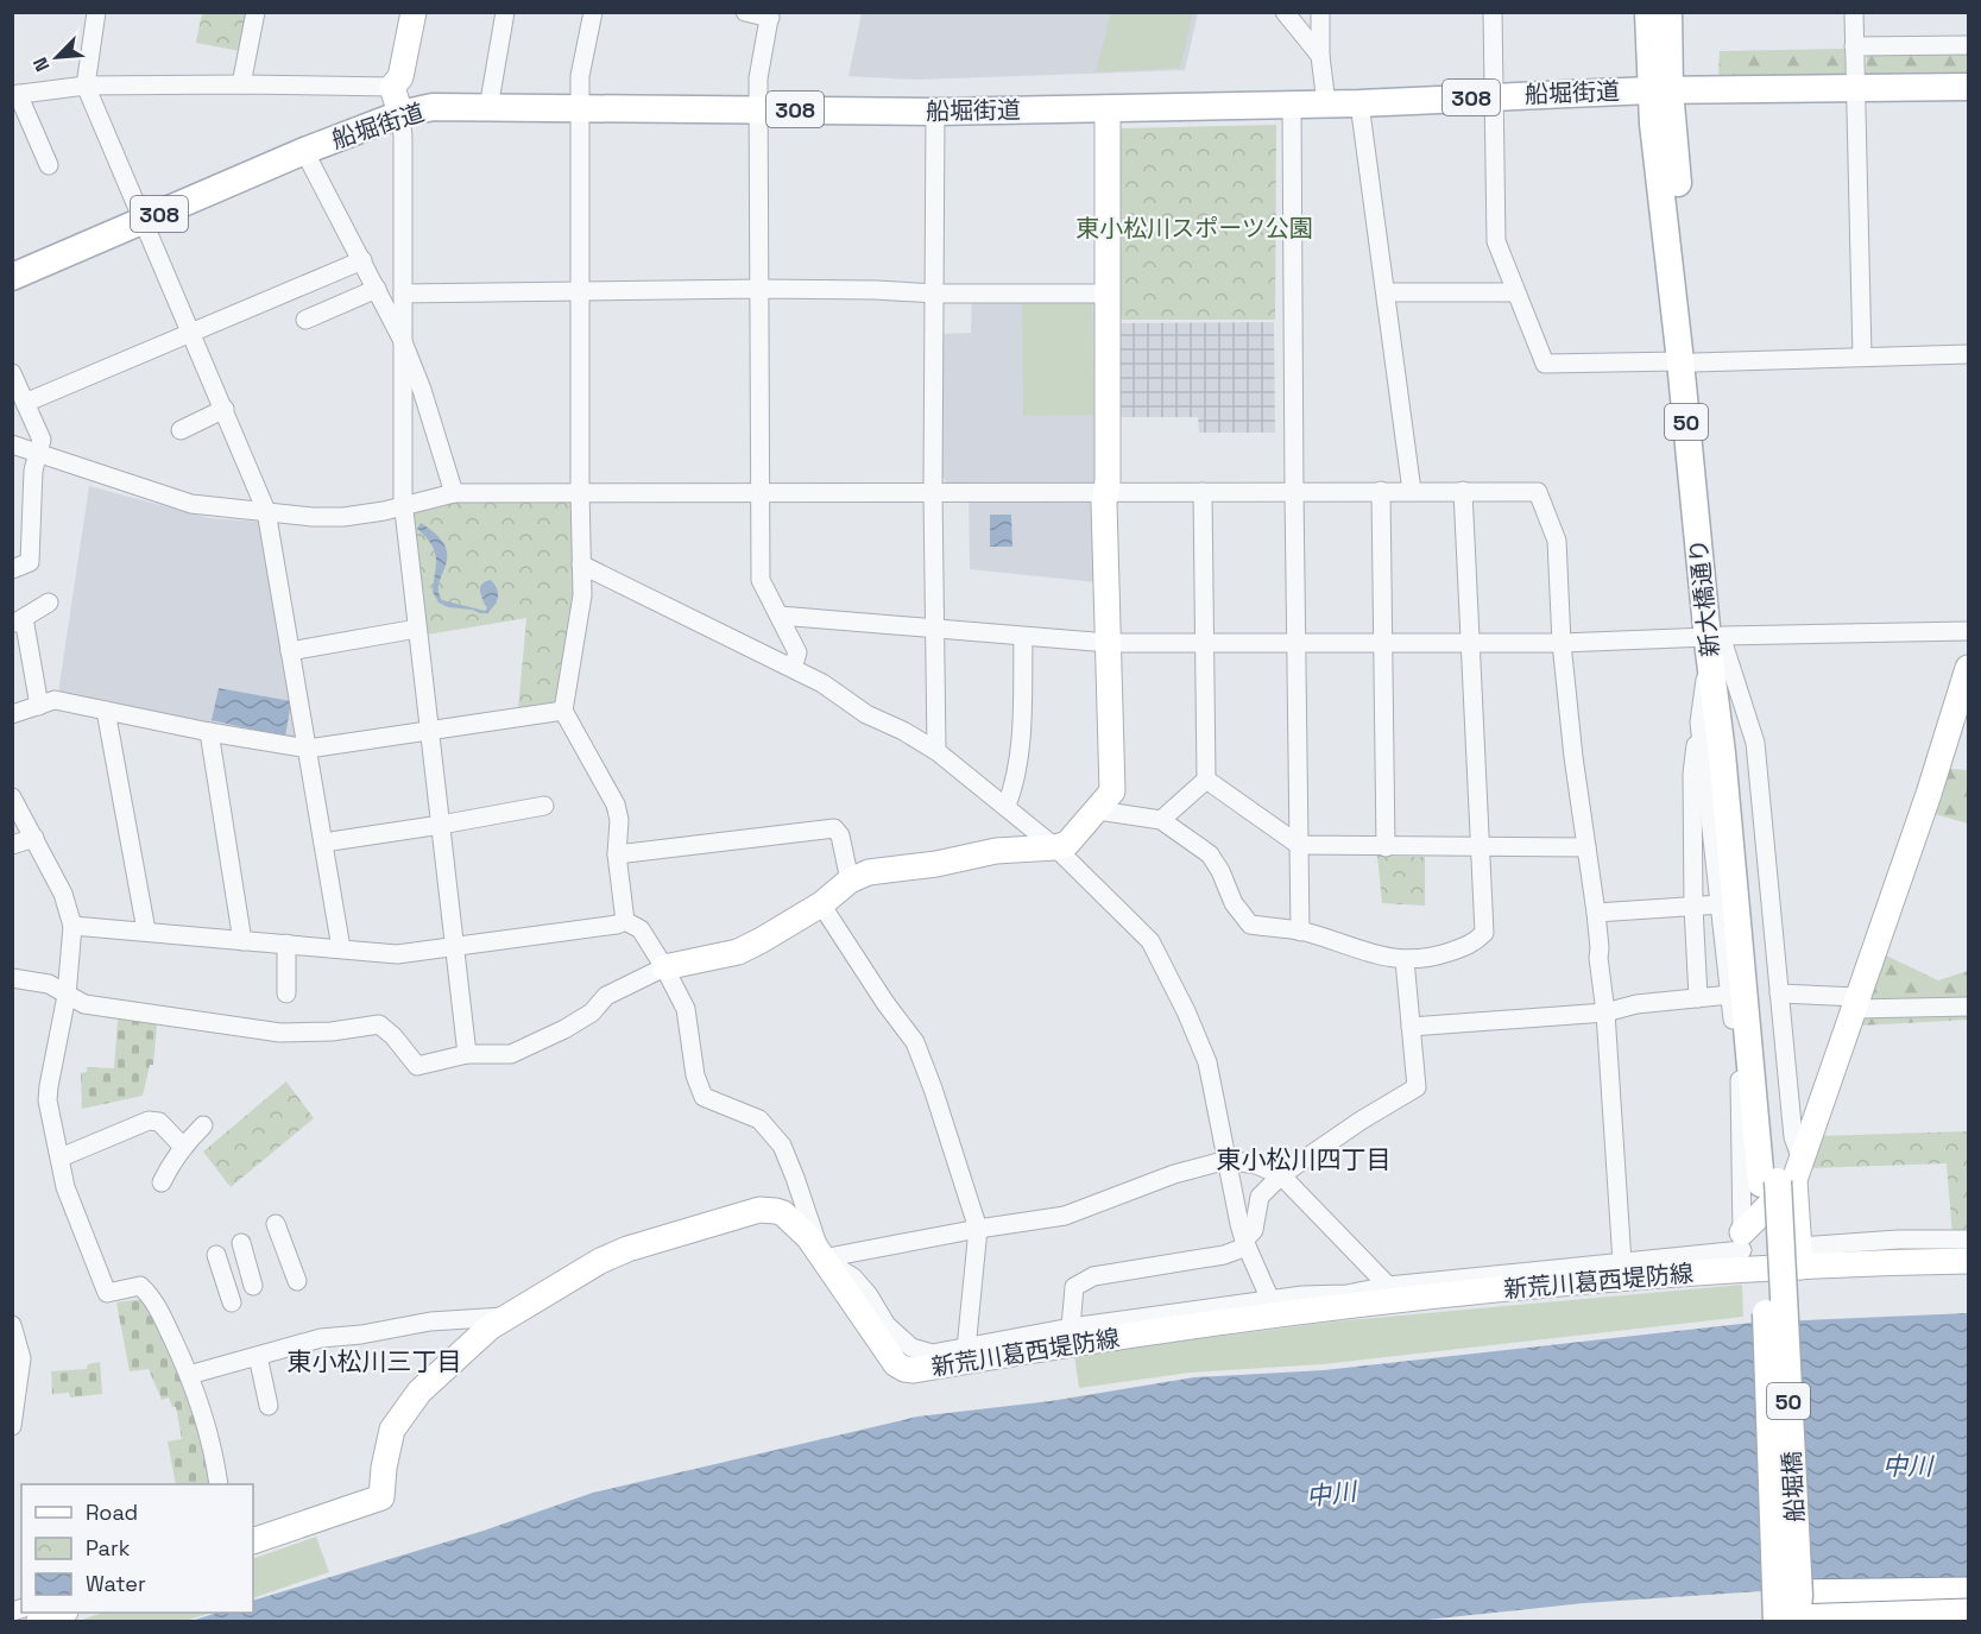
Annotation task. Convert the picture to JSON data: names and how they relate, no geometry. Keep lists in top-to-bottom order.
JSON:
{
  "streets": {
    "main road": [
      "船堀街道",
      "308",
      "50",
      "新大橋通り",
      "新荒川葛西堤防線",
      "船堀橋"
    ]
  },
  "crossings": [
    ["船堀街道", "新大橋通り"],
    ["新大橋通り", "船堀橋"]
  ],
  "districts": ["東小松川四丁目", "東小松川三丁目"],
  "water": ["中川"],
  "parks": ["東小松川スポーツ公園"],
  "legend": ["Road", "Park", "Water"],
  "north": "bottom left"
}
